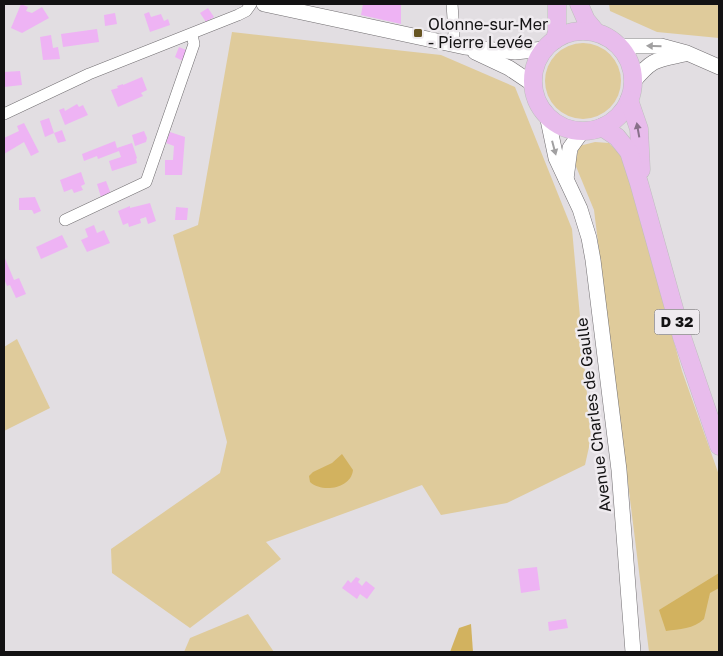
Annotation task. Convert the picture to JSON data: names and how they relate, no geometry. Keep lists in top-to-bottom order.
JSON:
{
  "streets": {
    "main road": ["D 32", "Avenue Charles de Gaulle"]
  },
  "crossings": [
    ["D 32", "Avenue Charles de Gaulle"]
  ],
  "places": {
    "transit": ["Olonne-sur-Mer - Pierre Levée"]
  }
}
